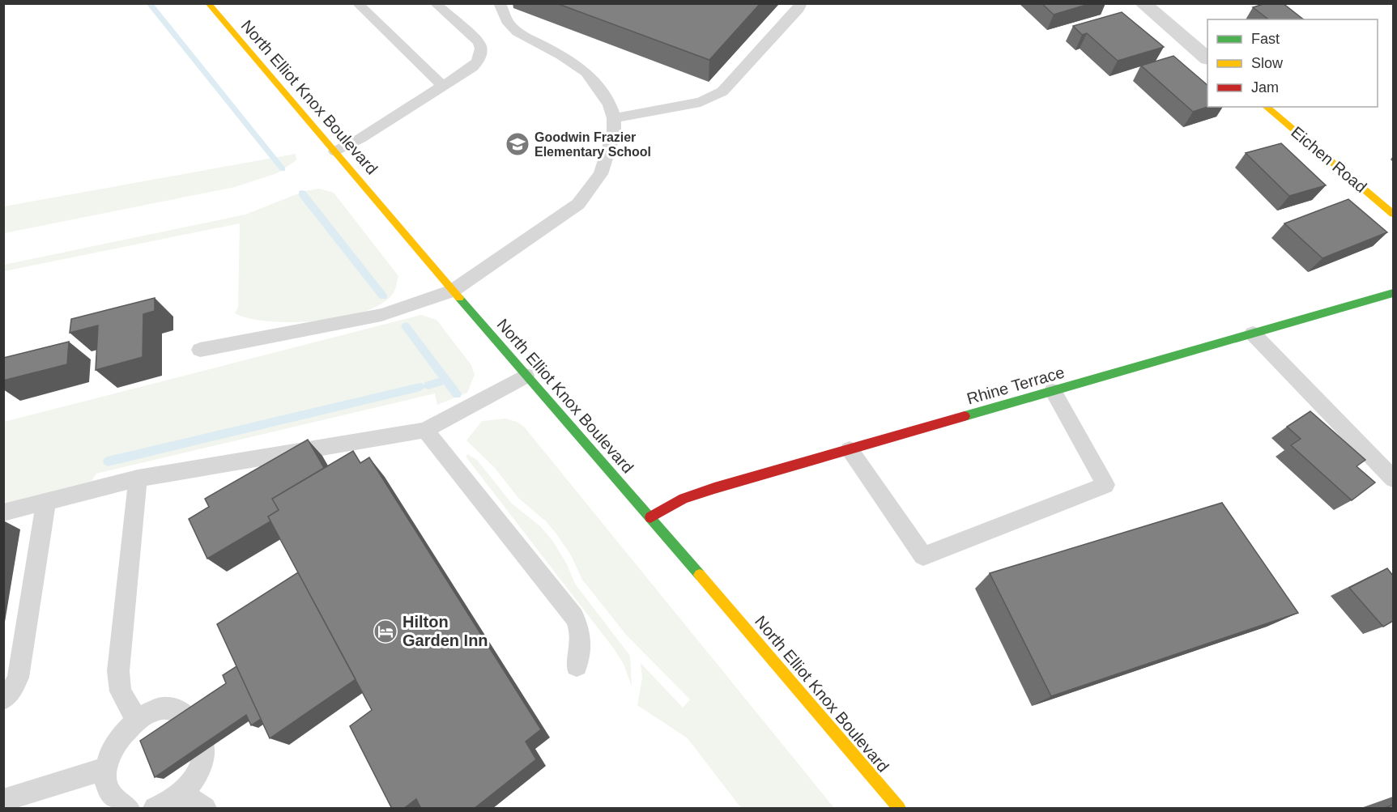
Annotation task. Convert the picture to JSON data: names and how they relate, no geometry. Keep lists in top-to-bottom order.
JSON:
{
  "streets": {
    "main road": ["North Elliot Knox Boulevard", "Eichen Road", "Rhine Terrace"]
  },
  "crossings": [
    ["North Elliot Knox Boulevard", "Rhine Terrace"]
  ],
  "places": {
    "school or university": ["Goodwin Frazier Elementary School"],
    "hotel": ["Hilton Garden Inn"]
  },
  "legend": ["Fast", "Slow", "Jam"]
}
